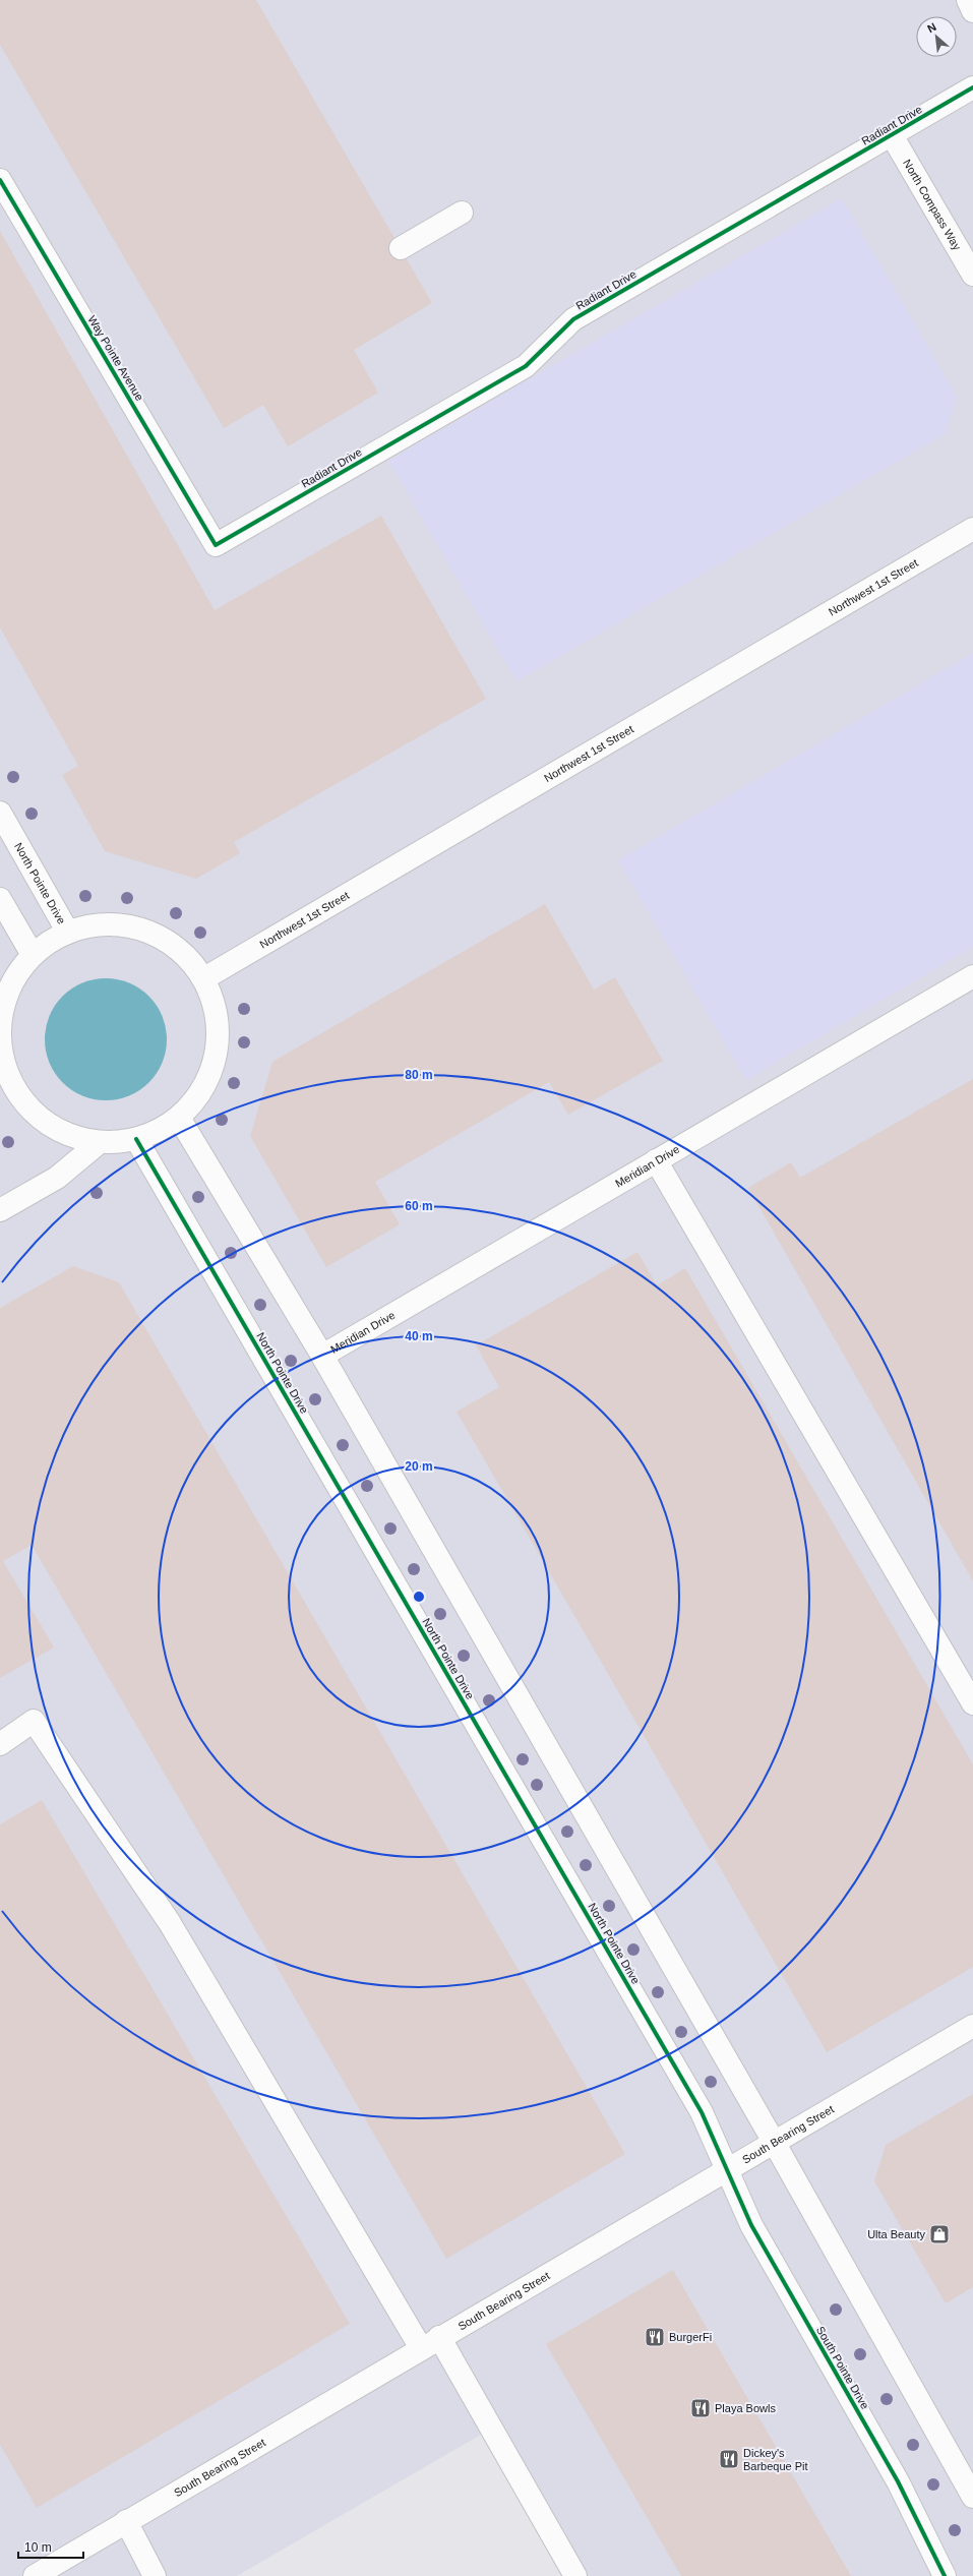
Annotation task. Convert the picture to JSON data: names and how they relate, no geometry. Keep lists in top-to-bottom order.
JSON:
{
  "streets": {
    "street": [
      "Radiant Drive",
      "North Compass Way",
      "Way Pointe Avenue",
      "Northwest 1st Street",
      "North Pointe Drive",
      "Meridian Drive",
      "South Bearing Street",
      "South Pointe Drive"
    ]
  },
  "crossings": [
    ["Radiant Drive", "North Compass Way"],
    ["Radiant Drive", "Way Pointe Avenue"],
    ["North Pointe Drive", "South Bearing Street"],
    ["North Pointe Drive", "South Pointe Drive"],
    ["South Bearing Street", "South Pointe Drive"]
  ],
  "places": {
    "shop": ["Ulta Beauty"],
    "restaurant": ["BurgerFi", "Playa Bowls", "Dickey's Barbeque Pit"]
  },
  "scale_bar": "10 m",
  "north": "top left",
  "rings": [
    "80 m",
    "60 m",
    "40 m",
    "20 m"
  ]
}
